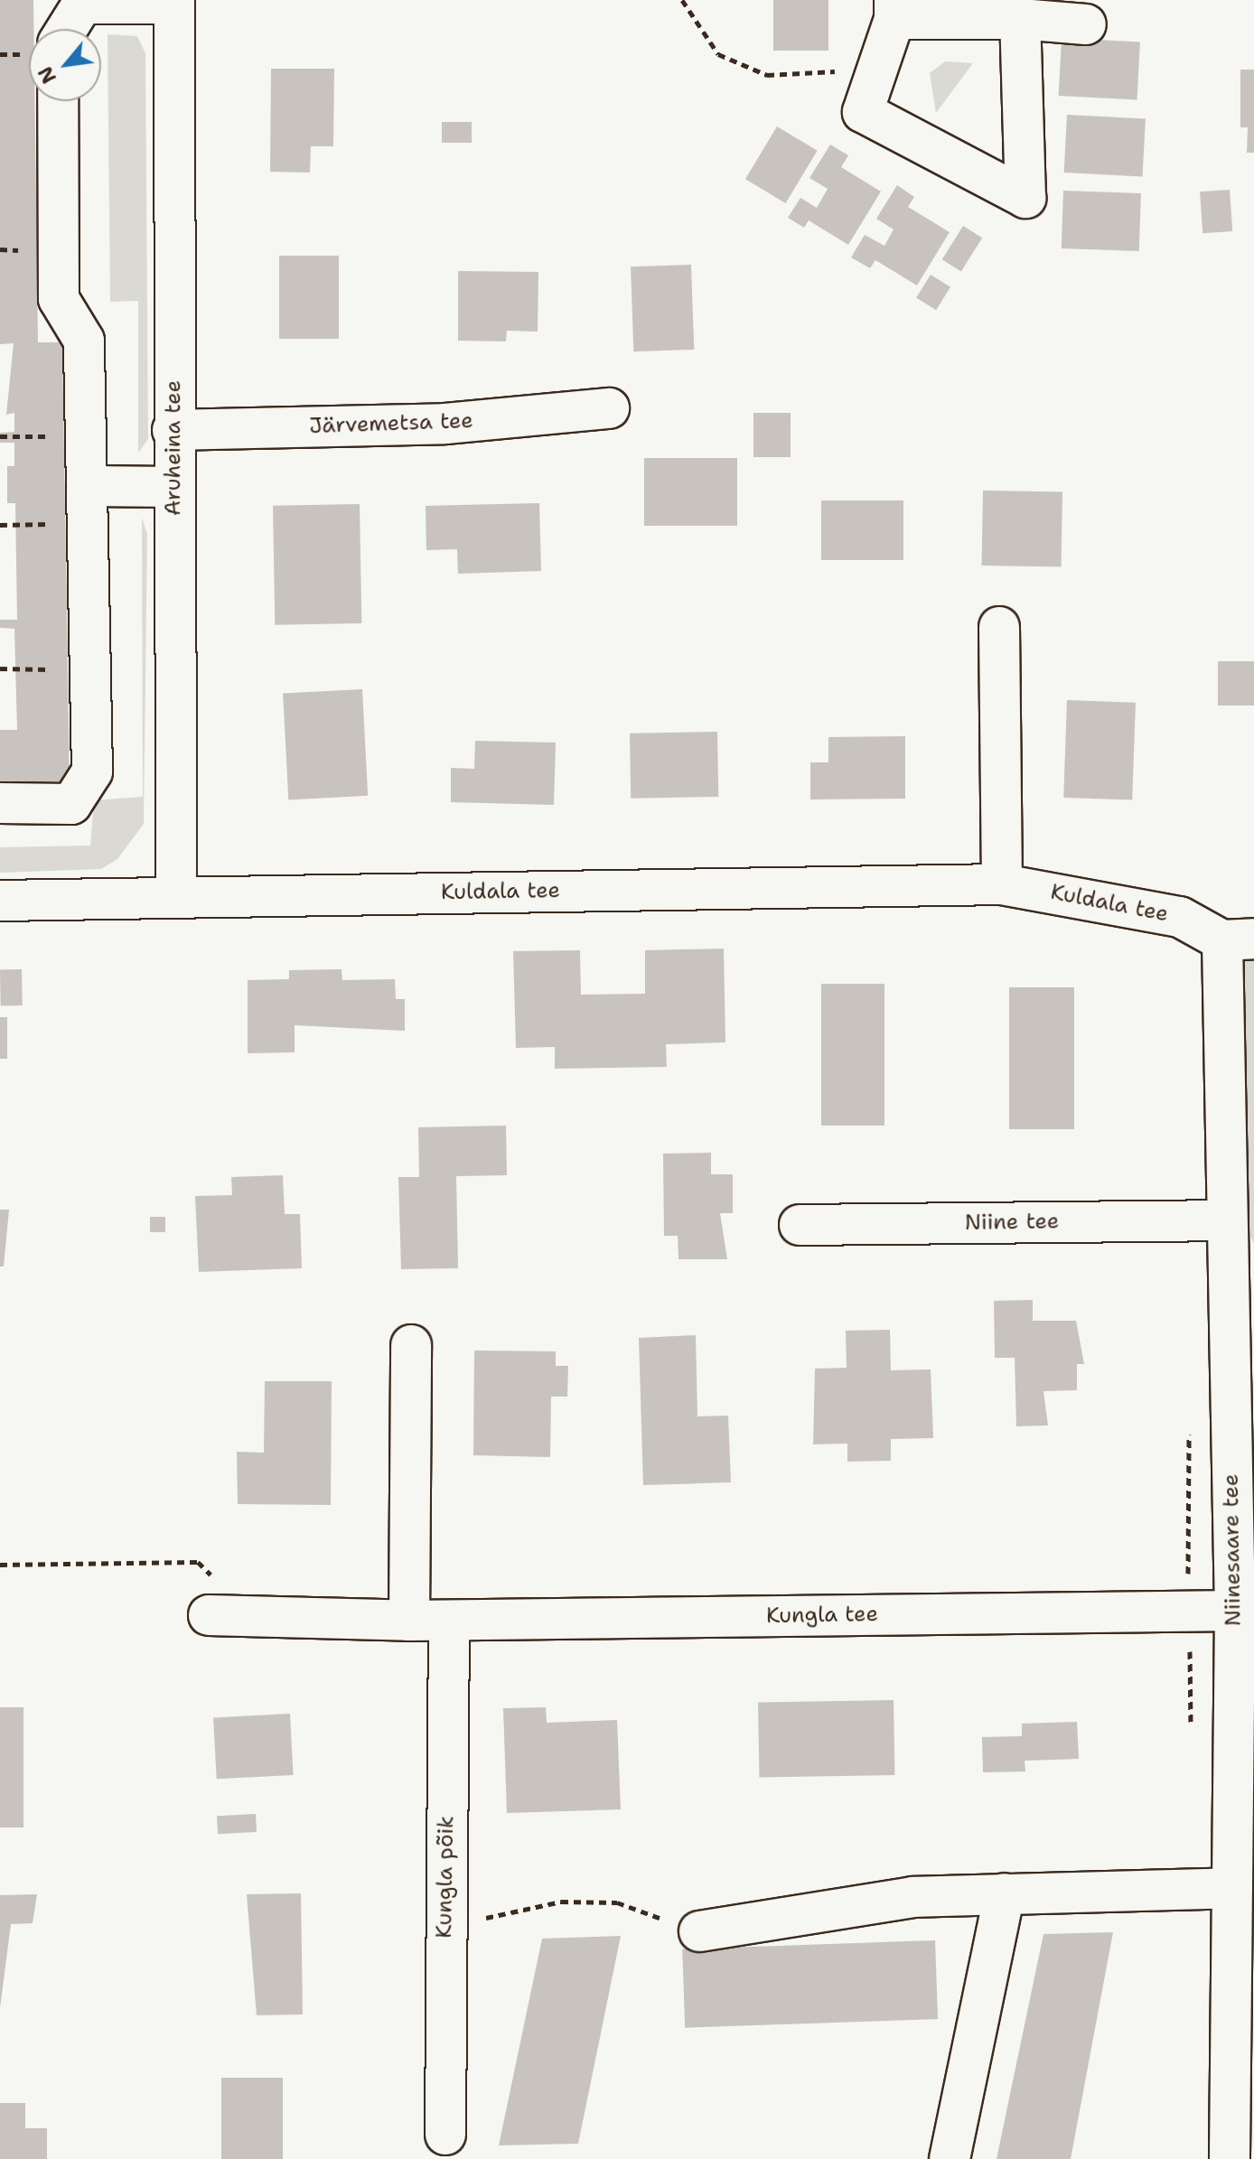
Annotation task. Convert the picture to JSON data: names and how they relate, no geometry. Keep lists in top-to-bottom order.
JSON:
{
  "streets": {
    "street": [
      "Järvemetsa tee",
      "Aruheina tee",
      "Kuldala tee",
      "Niine tee",
      "Niinesaare tee",
      "Kungla tee",
      "Kungla põik"
    ]
  },
  "crossings": [
    ["Järvemetsa tee", "Aruheina tee"],
    ["Aruheina tee", "Kuldala tee"],
    ["Kuldala tee", "Niinesaare tee"],
    ["Niine tee", "Niinesaare tee"],
    ["Niinesaare tee", "Kungla tee"],
    ["Kungla tee", "Kungla põik"]
  ],
  "north": "bottom left"
}
